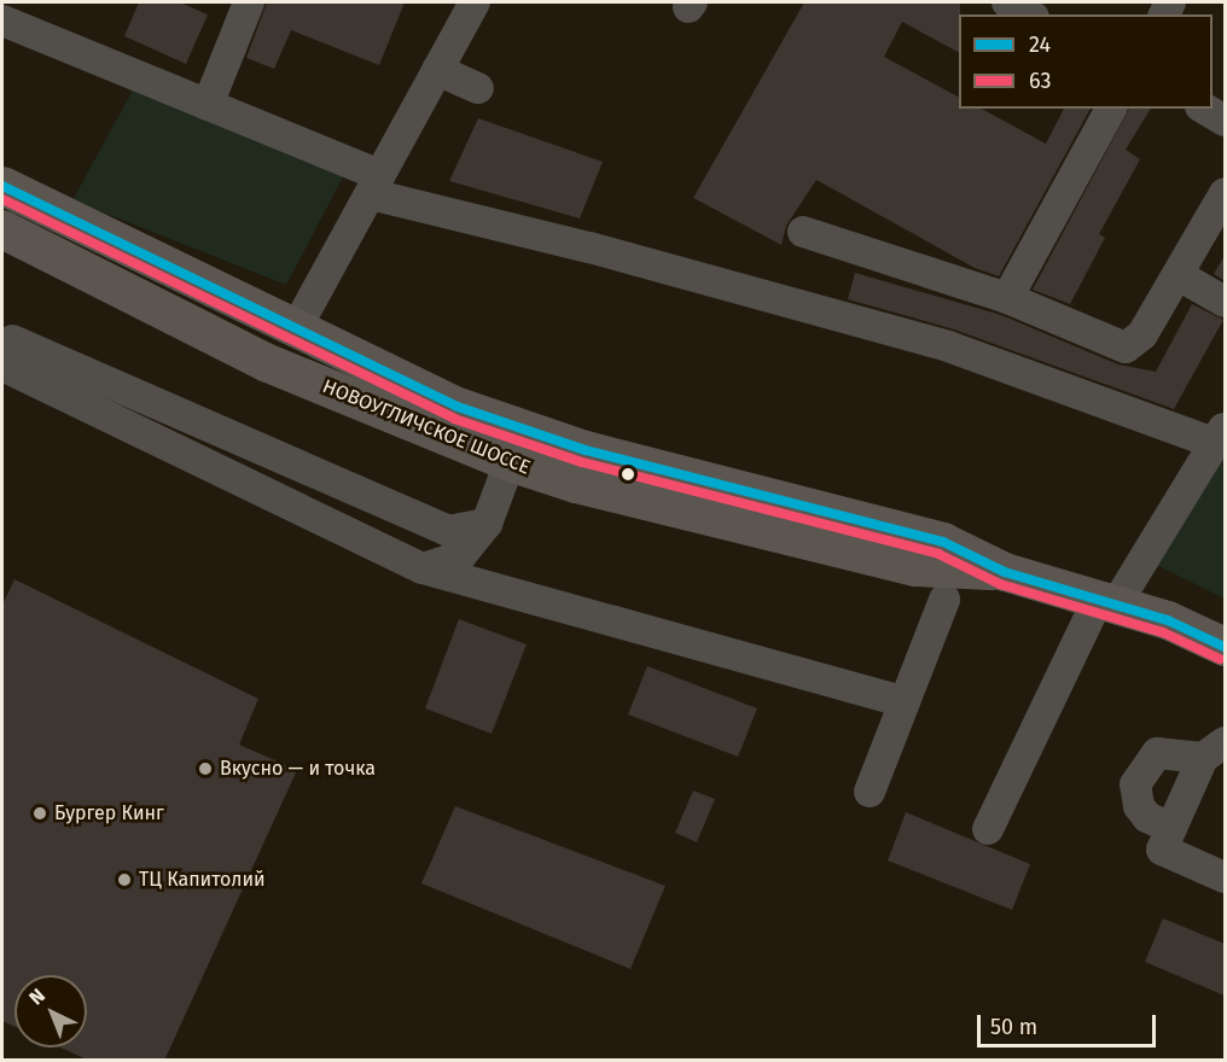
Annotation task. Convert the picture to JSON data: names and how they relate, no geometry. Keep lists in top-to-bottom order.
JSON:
{
  "streets": {
    "main road": ["НОВОУГЛИЧСКОЕ ШОССЕ"]
  },
  "places": ["Вкусно — и точка", "Бургер Кинг", "ТЦ Капитолий"],
  "lines": ["transit line 24", "transit line 63"],
  "legend": ["24", "63"],
  "scale_bar": "50 m",
  "north": "top left"
}
